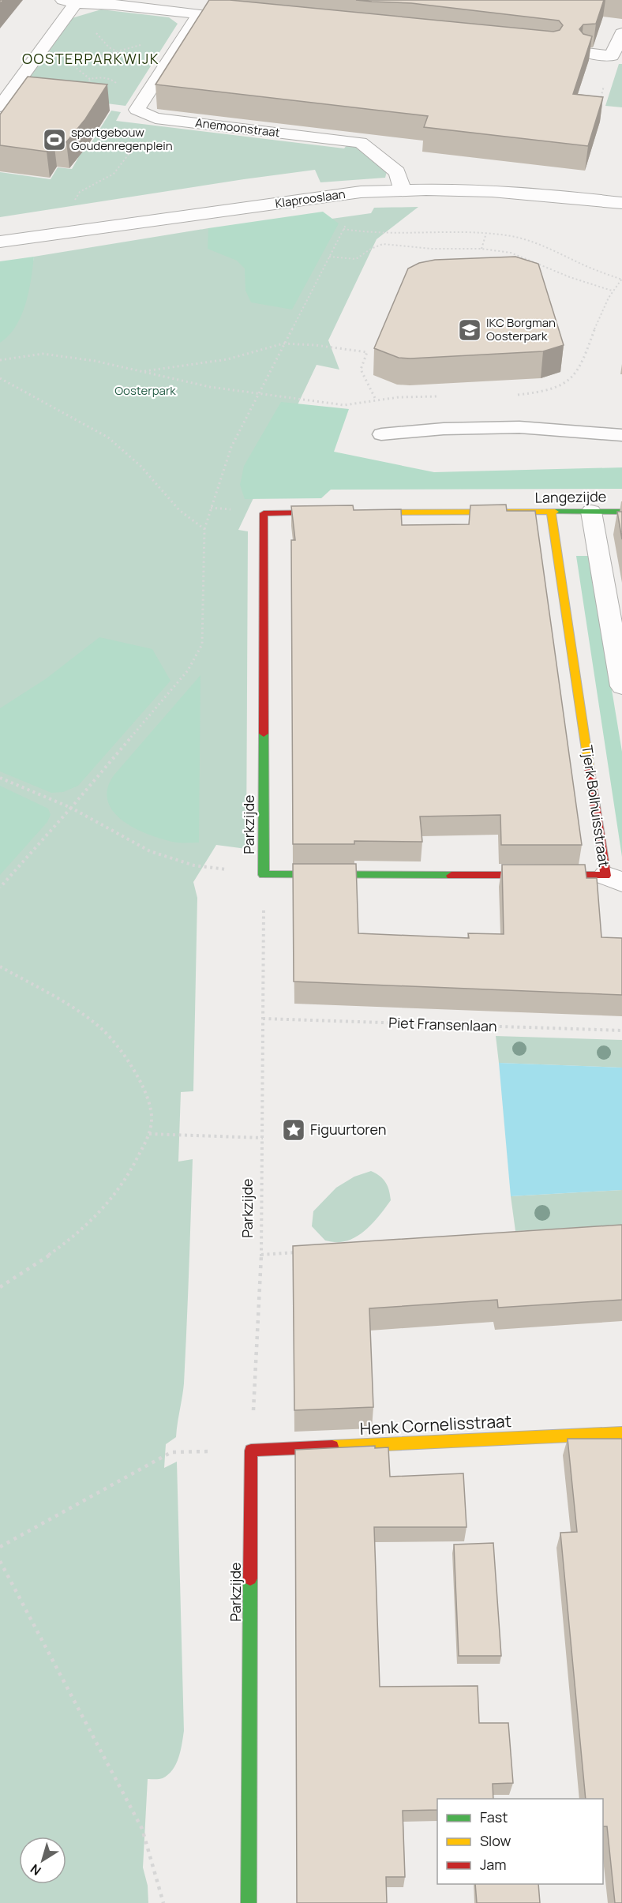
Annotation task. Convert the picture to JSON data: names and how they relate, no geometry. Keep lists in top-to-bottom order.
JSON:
{
  "streets": {
    "street": [
      "Anemoonstraat",
      "Klaprooslaan",
      "Langezijde",
      "Tjerk Bolhuisstraat",
      "Parkzijde",
      "Henk Cornelisstraat"
    ],
    "path": ["Piet Fransenlaan"]
  },
  "crossings": [
    ["Anemoonstraat", "Klaprooslaan"],
    ["Langezijde", "Tjerk Bolhuisstraat"],
    ["Tjerk Bolhuisstraat", "Parkzijde"],
    ["Parkzijde", "Piet Fransenlaan"],
    ["Parkzijde", "Henk Cornelisstraat"]
  ],
  "districts": ["OOSTERPARKWIJK"],
  "parks": ["Oosterpark"],
  "places": {
    "sports": ["sportgebouw Goudenregenplein"],
    "school or university": ["IKC Borgman Oosterpark"],
    "place": ["Figuurtoren"]
  },
  "legend": ["Fast", "Slow", "Jam"],
  "north": "bottom left"
}
